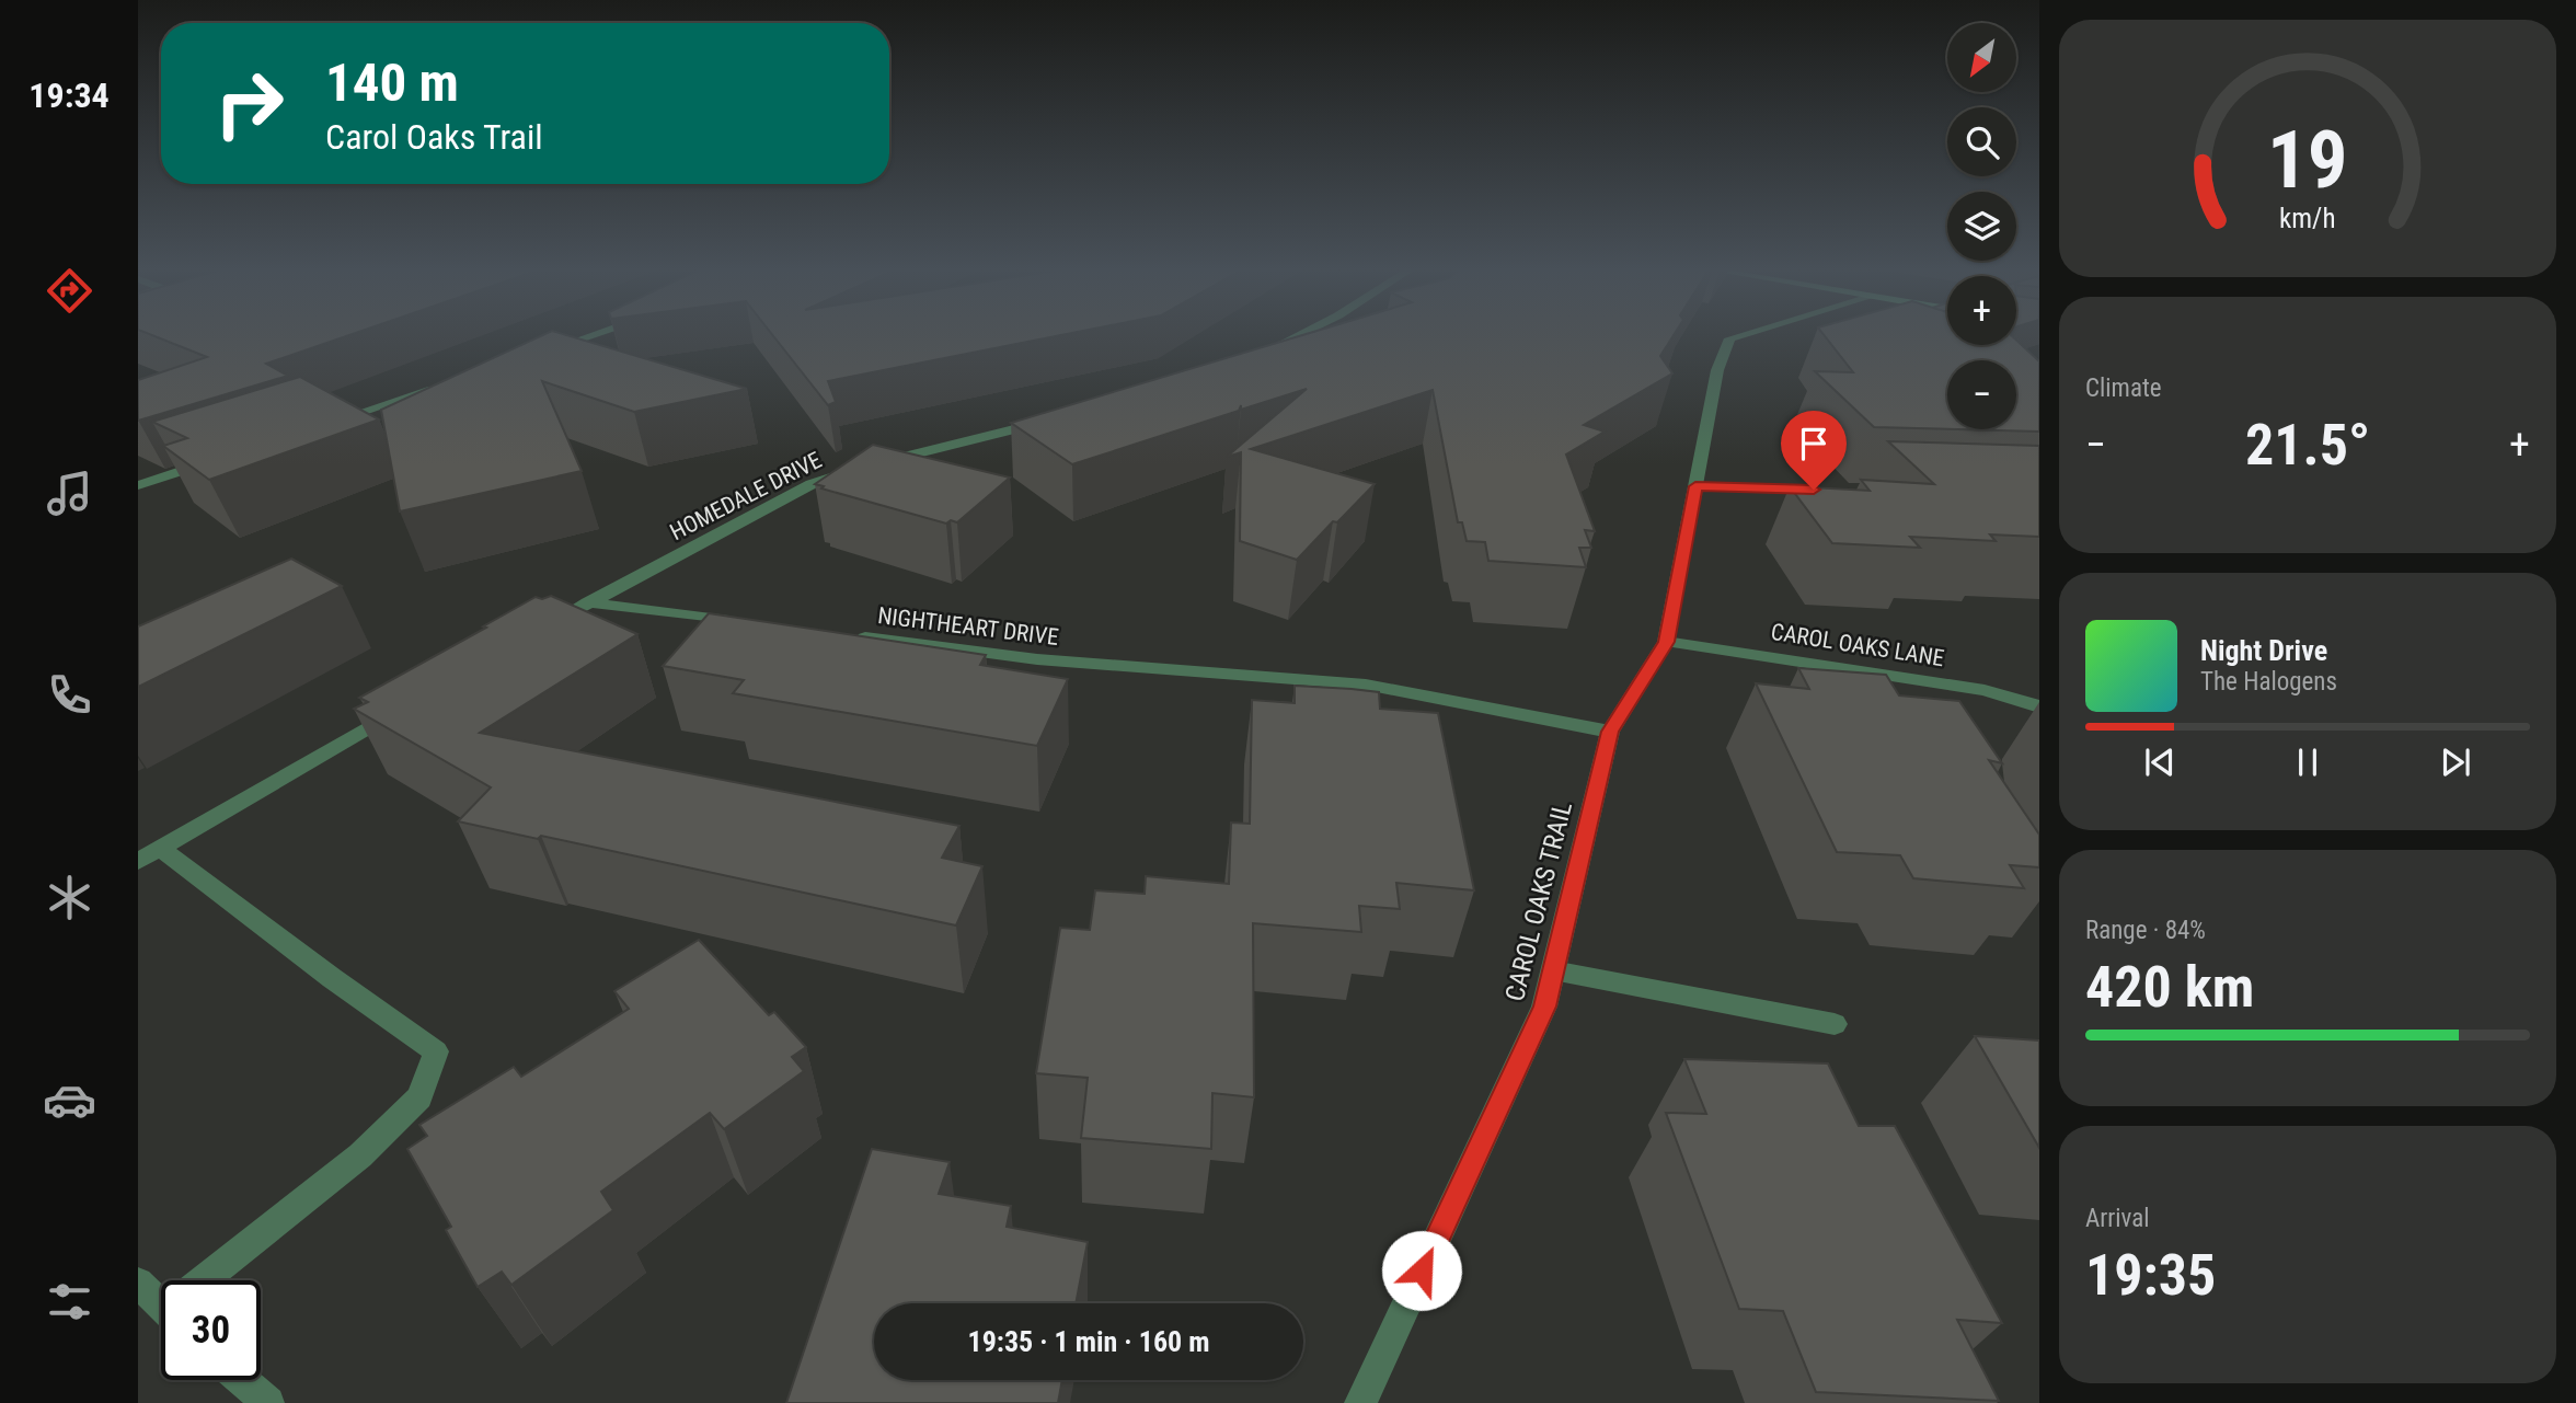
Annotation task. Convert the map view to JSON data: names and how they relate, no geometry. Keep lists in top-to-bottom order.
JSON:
{
  "streets": {
    "street": [
      "HOMEDALE DRIVE",
      "NIGHTHEART DRIVE",
      "CAROL OAKS LANE",
      "CAROL OAKS TRAIL"
    ]
  },
  "crossings": [
    ["NIGHTHEART DRIVE", "CAROL OAKS TRAIL"],
    ["CAROL OAKS LANE", "CAROL OAKS TRAIL"]
  ],
  "north": "bottom left",
  "page": {
    "tabs": "19:34",
    "map_buttons": ["+", "−"],
    "turn": ["140 m", "Carol Oaks Trail"],
    "tile": [
      "Climate",
      ["Range · 84%", "420 km"],
      ["Arrival", "19:35"]
    ],
    "heat": ["−", "21.5°", "+"],
    "song": ["Night Drive", "The Halogens"],
    "limit": "30",
    "trip": "19:35 · 1 min · 160 m",
    "gauge": ["19", "km/h"]
  }
}
